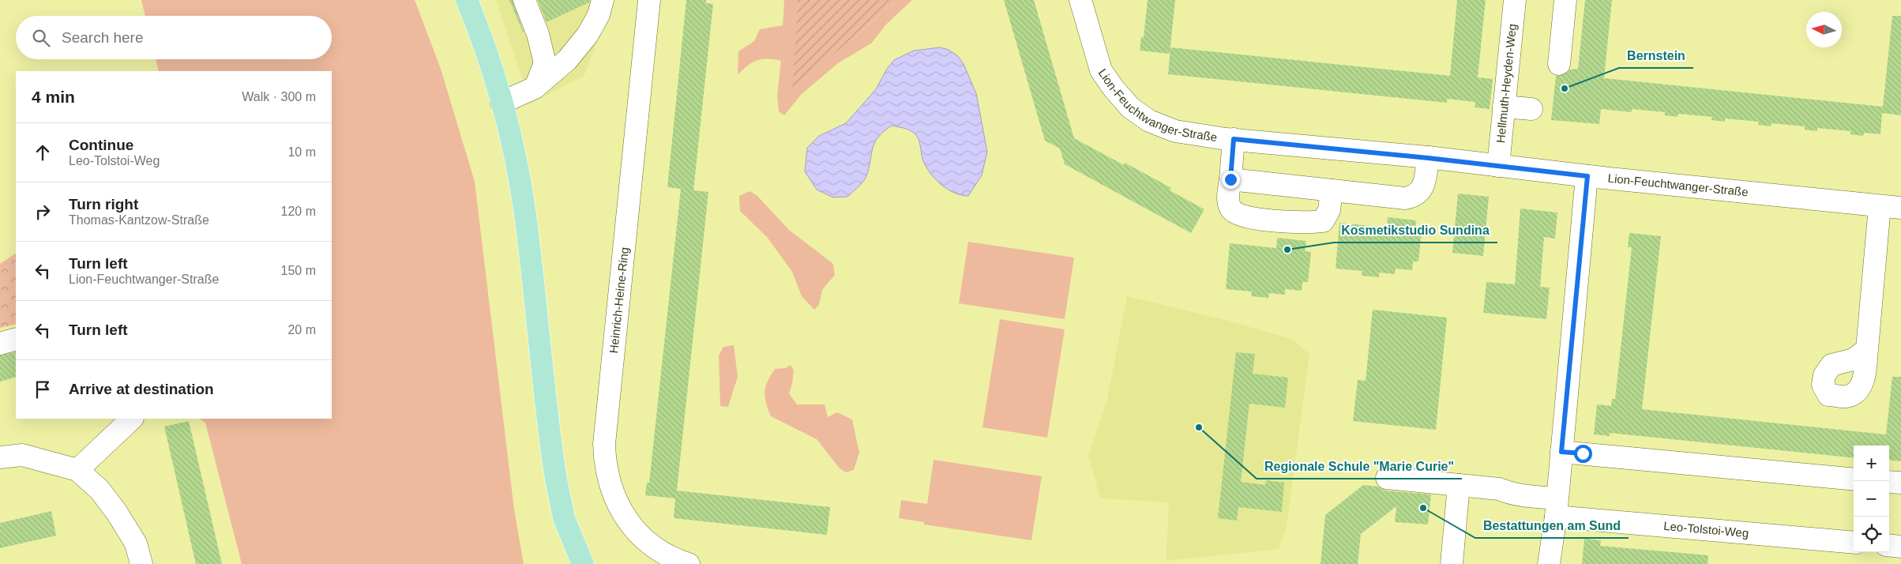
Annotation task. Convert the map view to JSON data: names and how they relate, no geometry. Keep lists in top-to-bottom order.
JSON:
{
  "streets": {
    "street": [
      "Hellmuth-Heyden-Weg",
      "Lion-Feuchtwanger-Straße",
      "Heinrich-Heine-Ring",
      "Leo-Tolstoi-Weg"
    ]
  },
  "crossings": [
    ["Hellmuth-Heyden-Weg", "Lion-Feuchtwanger-Straße"]
  ],
  "places": [
    "Bernstein",
    "Kosmetikstudio Sundina",
    "Regionale Schule \"Marie Curie\"",
    "Bestattungen am Sund"
  ],
  "north": "left",
  "page": {
    "search": "Search here",
    "heading": ["4 min", "Walk · 300 m"],
    "list": [
      ["Continue", "Leo-Tolstoi-Weg", "10 m"],
      ["Turn right", "Thomas-Kantzow-Straße", "120 m"],
      ["Turn left", "Lion-Feuchtwanger-Straße", "150 m"],
      ["Turn left", "20 m"],
      "Arrive at destination"
    ],
    "map_buttons": ["+", "−"]
  }
}
